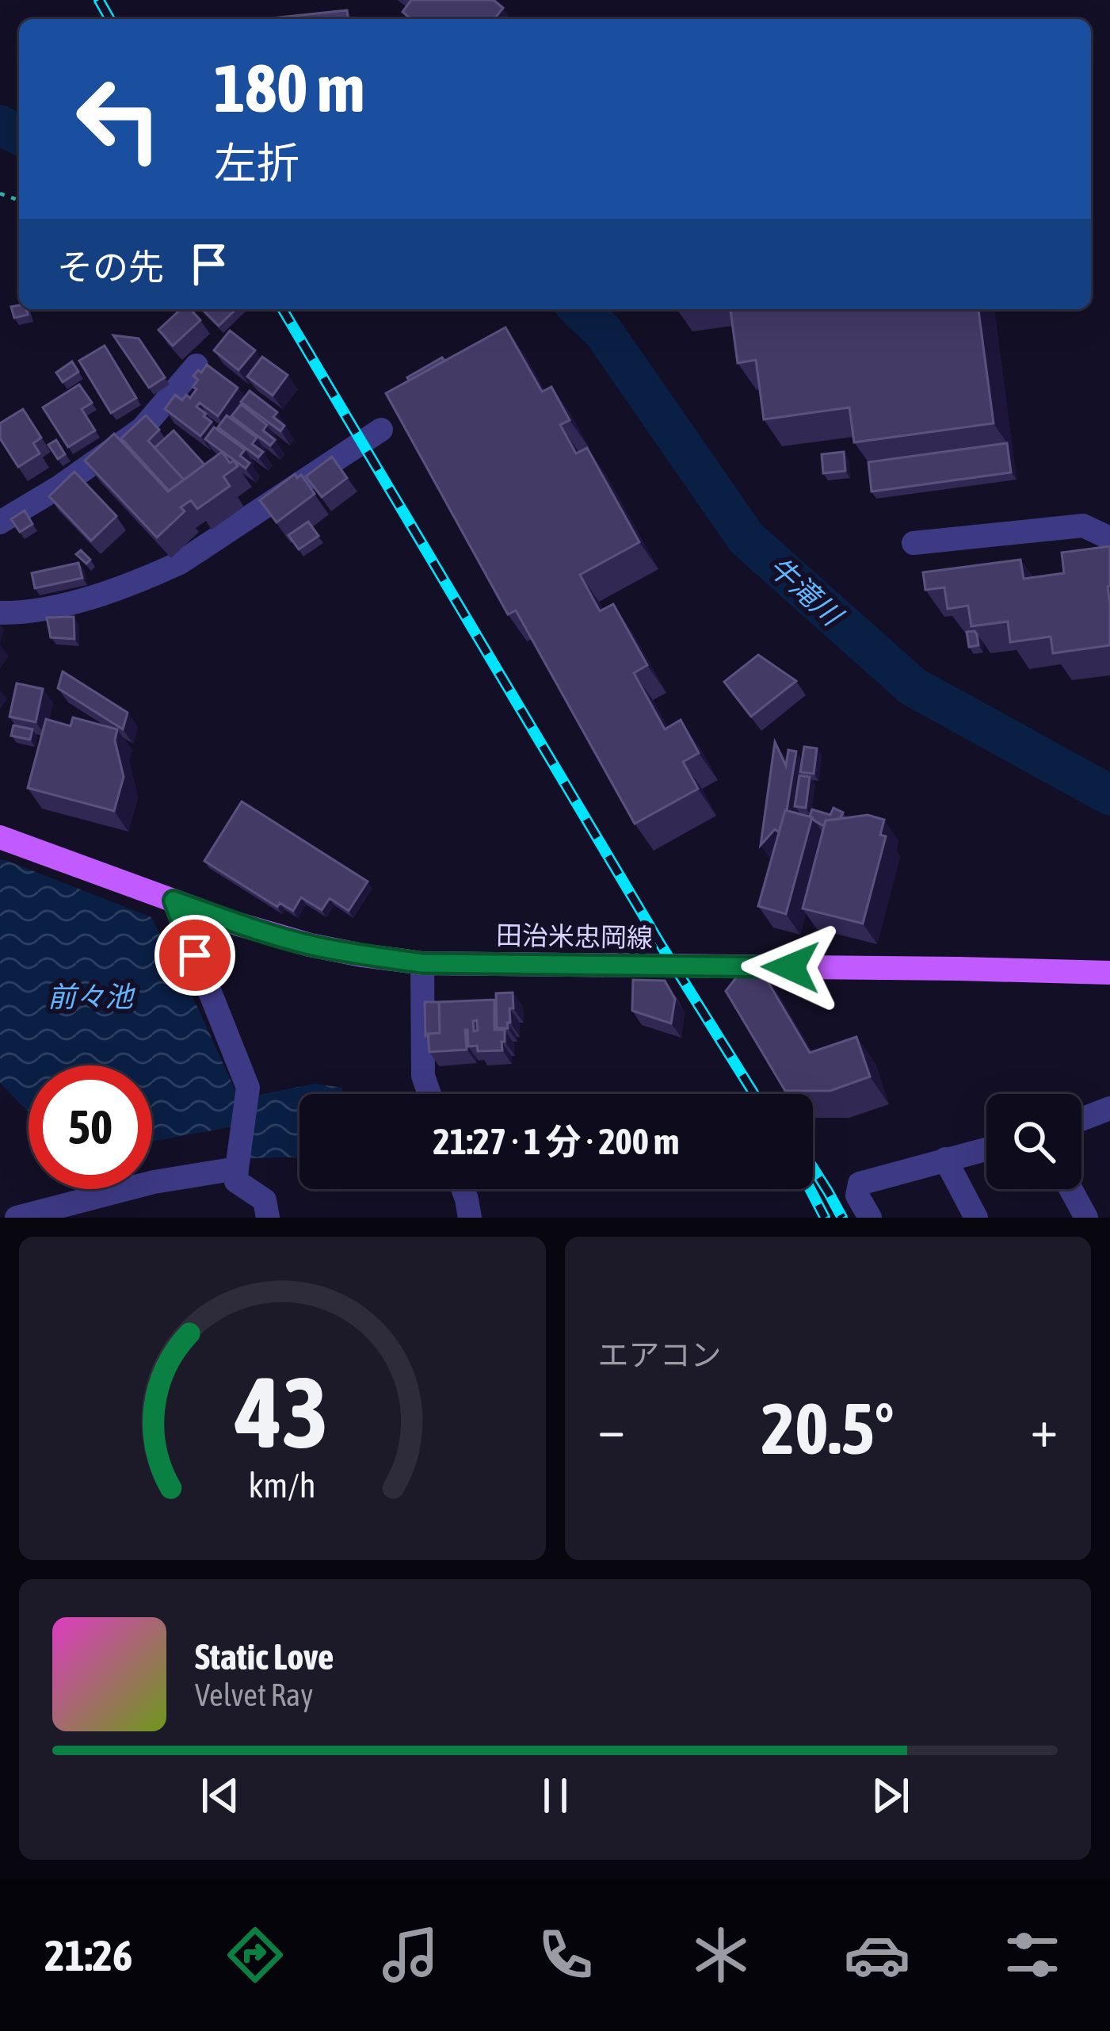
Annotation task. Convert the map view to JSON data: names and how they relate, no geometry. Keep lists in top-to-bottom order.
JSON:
{
  "streets": {
    "main road": ["田治米忠岡線"]
  },
  "water": ["牛滝川", "前々池"],
  "page": {
    "turn": ["180 m", "左折"],
    "then": "その先",
    "limit": "50",
    "trip": "21:27 · 1 分 · 200 m",
    "tile": "エアコン",
    "heat": ["−", "20.5°", "+"],
    "song": ["Static Love", "Velvet Ray"],
    "tabs": "21:26",
    "gauge": ["43", "km/h"]
  }
}
